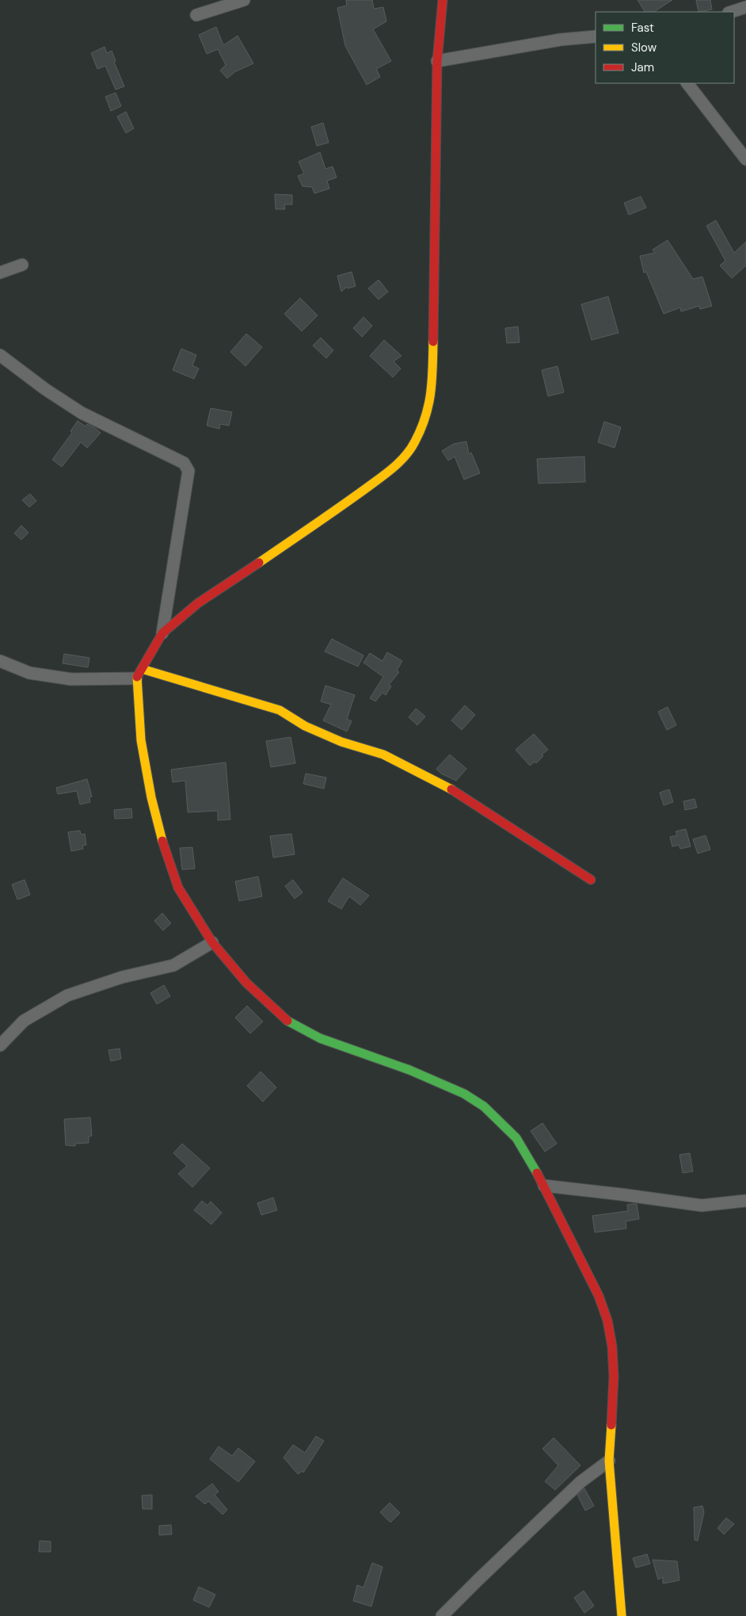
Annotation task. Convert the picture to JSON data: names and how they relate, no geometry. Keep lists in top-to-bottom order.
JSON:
{
  "legend": ["Fast", "Slow", "Jam"]
}
